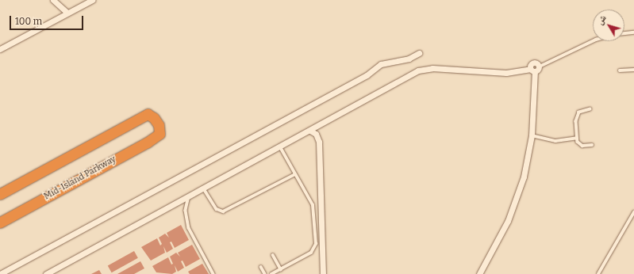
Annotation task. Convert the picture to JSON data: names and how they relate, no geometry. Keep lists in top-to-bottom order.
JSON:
{
  "streets": {
    "highway": ["Mid-Island Parkway"]
  },
  "scale_bar": "100 m",
  "north": "top left"
}
